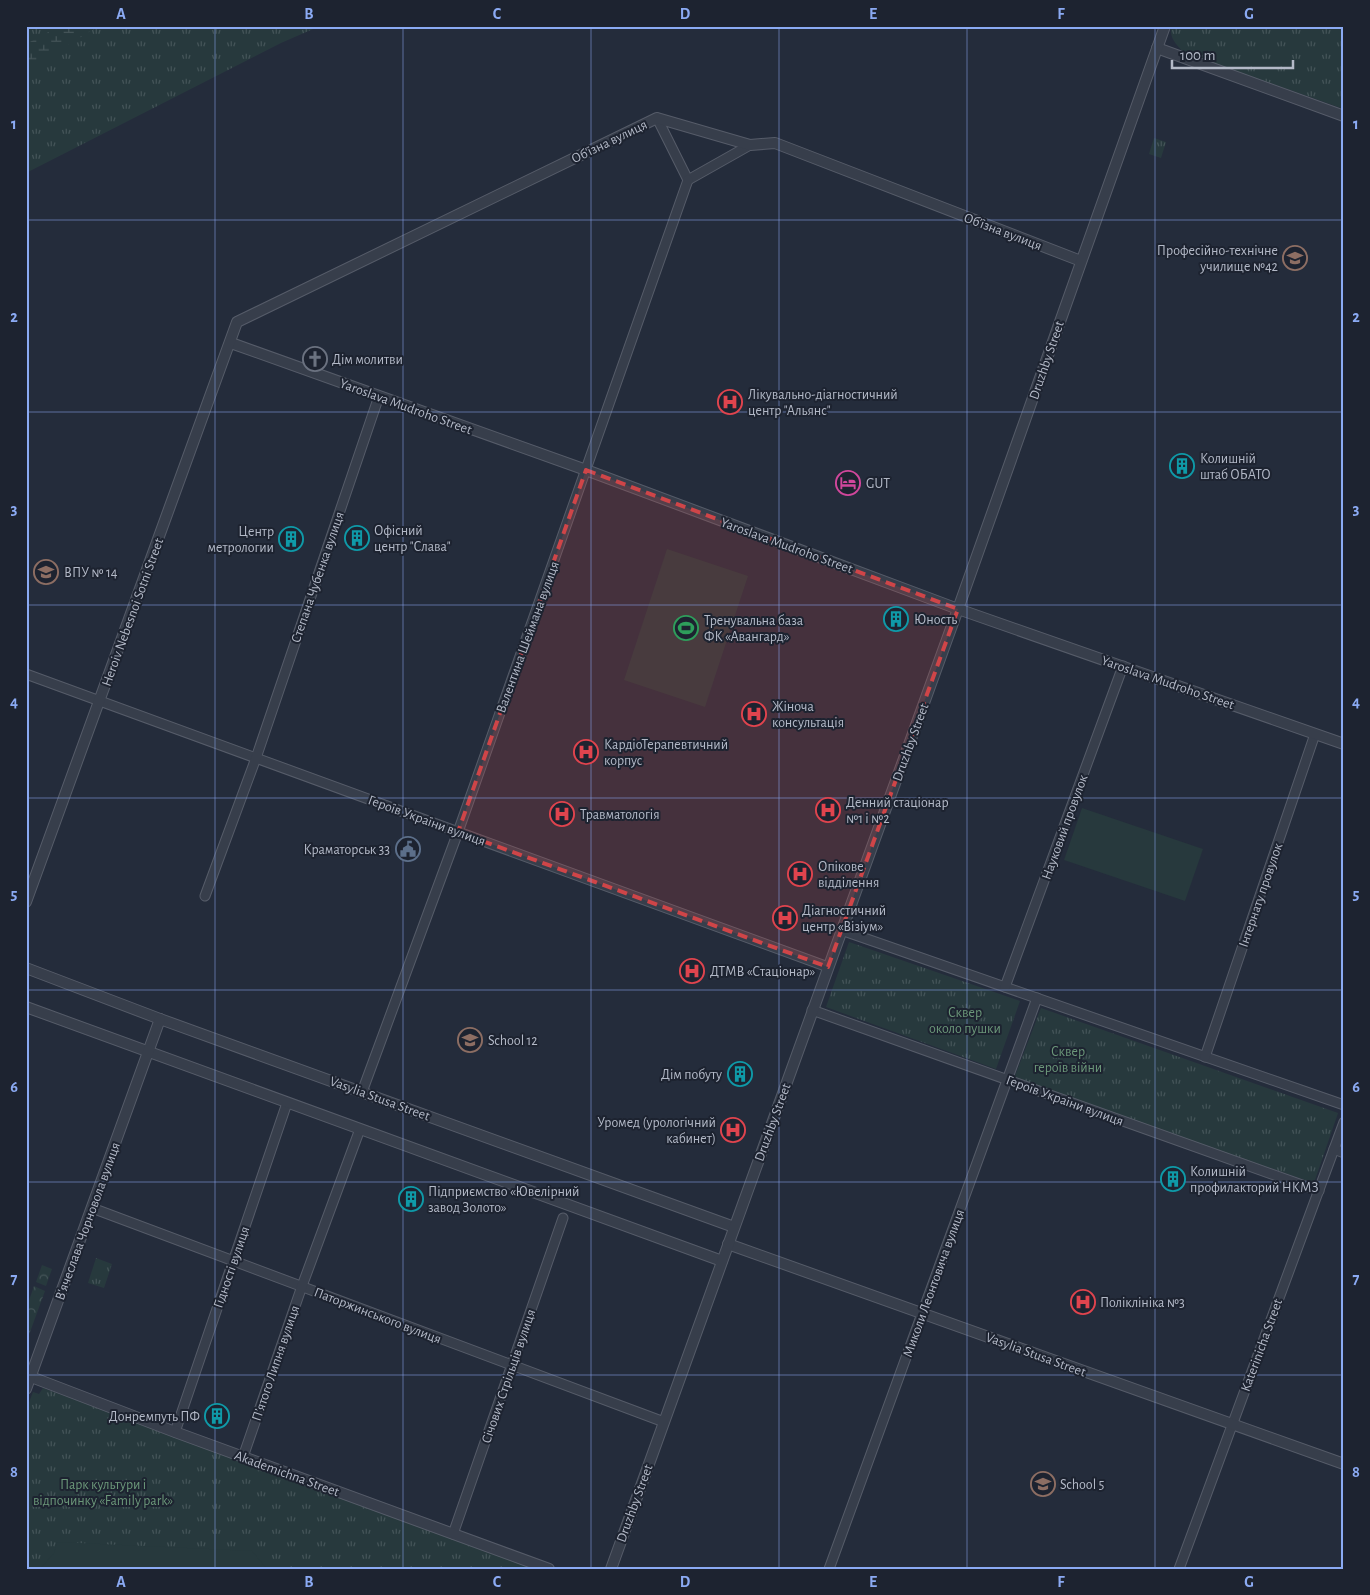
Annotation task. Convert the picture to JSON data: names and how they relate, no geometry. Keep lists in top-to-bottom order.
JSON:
{
  "streets": {
    "street": [
      "Об’їзна вулиця",
      "Druzhby Street",
      "Yaroslava Mudroho Street",
      "Степана Чубенка вулиця",
      "Heroiv Nebesnoi Sotni Street",
      "Валентина Шеймана вулиця",
      "Героїв України вулиця",
      "Науковий провулок",
      "Інтернату провулок",
      "Vasylia Stusa Street",
      "В'ячеслава Чорновола вулиця",
      "Гідності вулиця",
      "Миколи Леонтовича вулиця",
      "Паторжинського вулиця",
      "Katerinicha Street",
      "П’ятого Липня вулиця",
      "Січових Стрільців вулиця",
      "Akademichna Street"
    ]
  },
  "crossings": [
    ["Об’їзна вулиця", "Druzhby Street"],
    ["Об’їзна вулиця", "Heroiv Nebesnoi Sotni Street"],
    ["Druzhby Street", "Yaroslava Mudroho Street"],
    ["Druzhby Street", "Героїв України вулиця"],
    ["Druzhby Street", "Vasylia Stusa Street"],
    ["Druzhby Street", "Паторжинського вулиця"],
    ["Yaroslava Mudroho Street", "Степана Чубенка вулиця"],
    ["Yaroslava Mudroho Street", "Heroiv Nebesnoi Sotni Street"],
    ["Yaroslava Mudroho Street", "Валентина Шеймана вулиця"],
    ["Yaroslava Mudroho Street", "Науковий провулок"],
    ["Yaroslava Mudroho Street", "Інтернату провулок"],
    ["Степана Чубенка вулиця", "Героїв України вулиця"],
    ["Heroiv Nebesnoi Sotni Street", "Героїв України вулиця"],
    ["Валентина Шеймана вулиця", "Героїв України вулиця"],
    ["Валентина Шеймана вулиця", "Vasylia Stusa Street"],
    ["Героїв України вулиця", "Миколи Леонтовича вулиця"],
    ["Героїв України вулиця", "Katerinicha Street"],
    ["Vasylia Stusa Street", "В'ячеслава Чорновола вулиця"],
    ["Vasylia Stusa Street", "Миколи Леонтовича вулиця"],
    ["Vasylia Stusa Street", "Katerinicha Street"],
    ["В'ячеслава Чорновола вулиця", "Паторжинського вулиця"],
    ["В'ячеслава Чорновола вулиця", "Akademichna Street"],
    ["Гідності вулиця", "Паторжинського вулиця"],
    ["Гідності вулиця", "Akademichna Street"],
    ["Паторжинського вулиця", "П’ятого Липня вулиця"],
    ["Паторжинського вулиця", "Січових Стрільців вулиця"],
    ["П’ятого Липня вулиця", "Akademichna Street"],
    ["Січових Стрільців вулиця", "Akademichna Street"]
  ],
  "parks": ["Сквер около пушки", "Сквер героїв війни", "Парк культури і відпочинку «Family park»"],
  "places": {
    "school or university": [
      "Професійно-технічне училище №42",
      "ВПУ № 14",
      "School 12",
      "School 5"
    ],
    "church": ["Дім молитви"],
    "hospital": [
      "Лікувально-діагностичний центр \"Альянс\"",
      "Жіноча консультація",
      "КардіоТерапевтичний корпус",
      "Денний стаціонар №1 і №2",
      "Травматологія",
      "Опікове відділення",
      "Діагностичний центр «Візіум»",
      "ДТМВ «Стаціонар»",
      "Уромед (урологічний кабинет)",
      "Поліклініка №3"
    ],
    "building": [
      "Колишній штаб ОБАТО",
      "Офісний центр \"Слава\"",
      "Центр метрологии",
      "Юность",
      "Дім побуту",
      "Колишній профилакторий НКМЗ",
      "Підприємство «Ювелірний завод Золото»",
      "Донремпуть ПФ"
    ],
    "hotel": ["GUT"],
    "sports": ["Тренувальна база ФК «Авангард»"],
    "public building": ["Краматорськ 33"]
  },
  "scale_bar": "100 m",
  "grid": {
    "columns": [
      "A",
      "B",
      "C",
      "D",
      "E",
      "F",
      "G"
    ],
    "rows": [
      "1",
      "2",
      "3",
      "4",
      "5",
      "6",
      "7",
      "8"
    ]
  }
}
